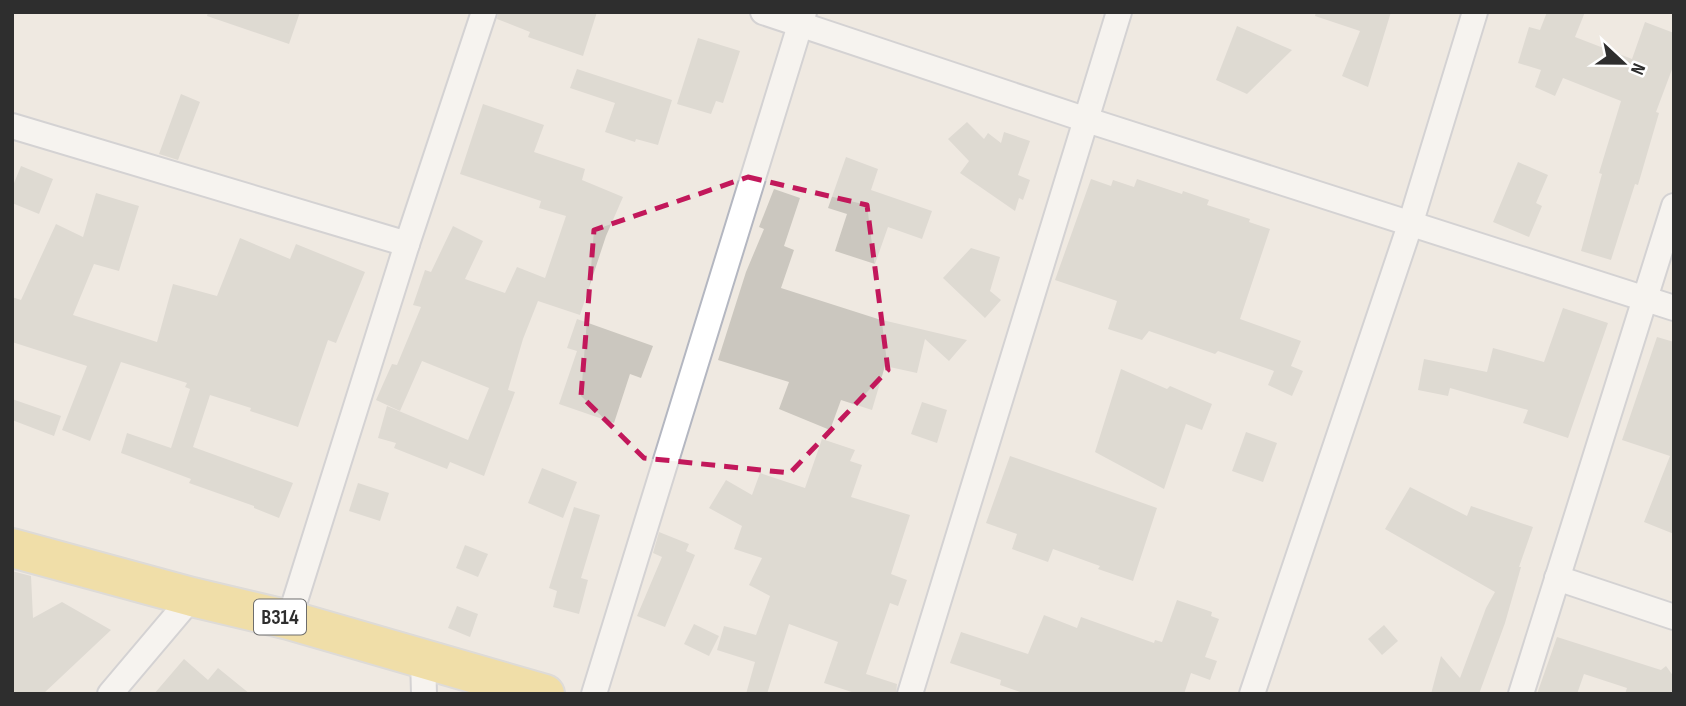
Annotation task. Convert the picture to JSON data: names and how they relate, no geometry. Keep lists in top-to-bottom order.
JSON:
{
  "streets": {
    "main road": ["B314"]
  },
  "north": "right"
}
